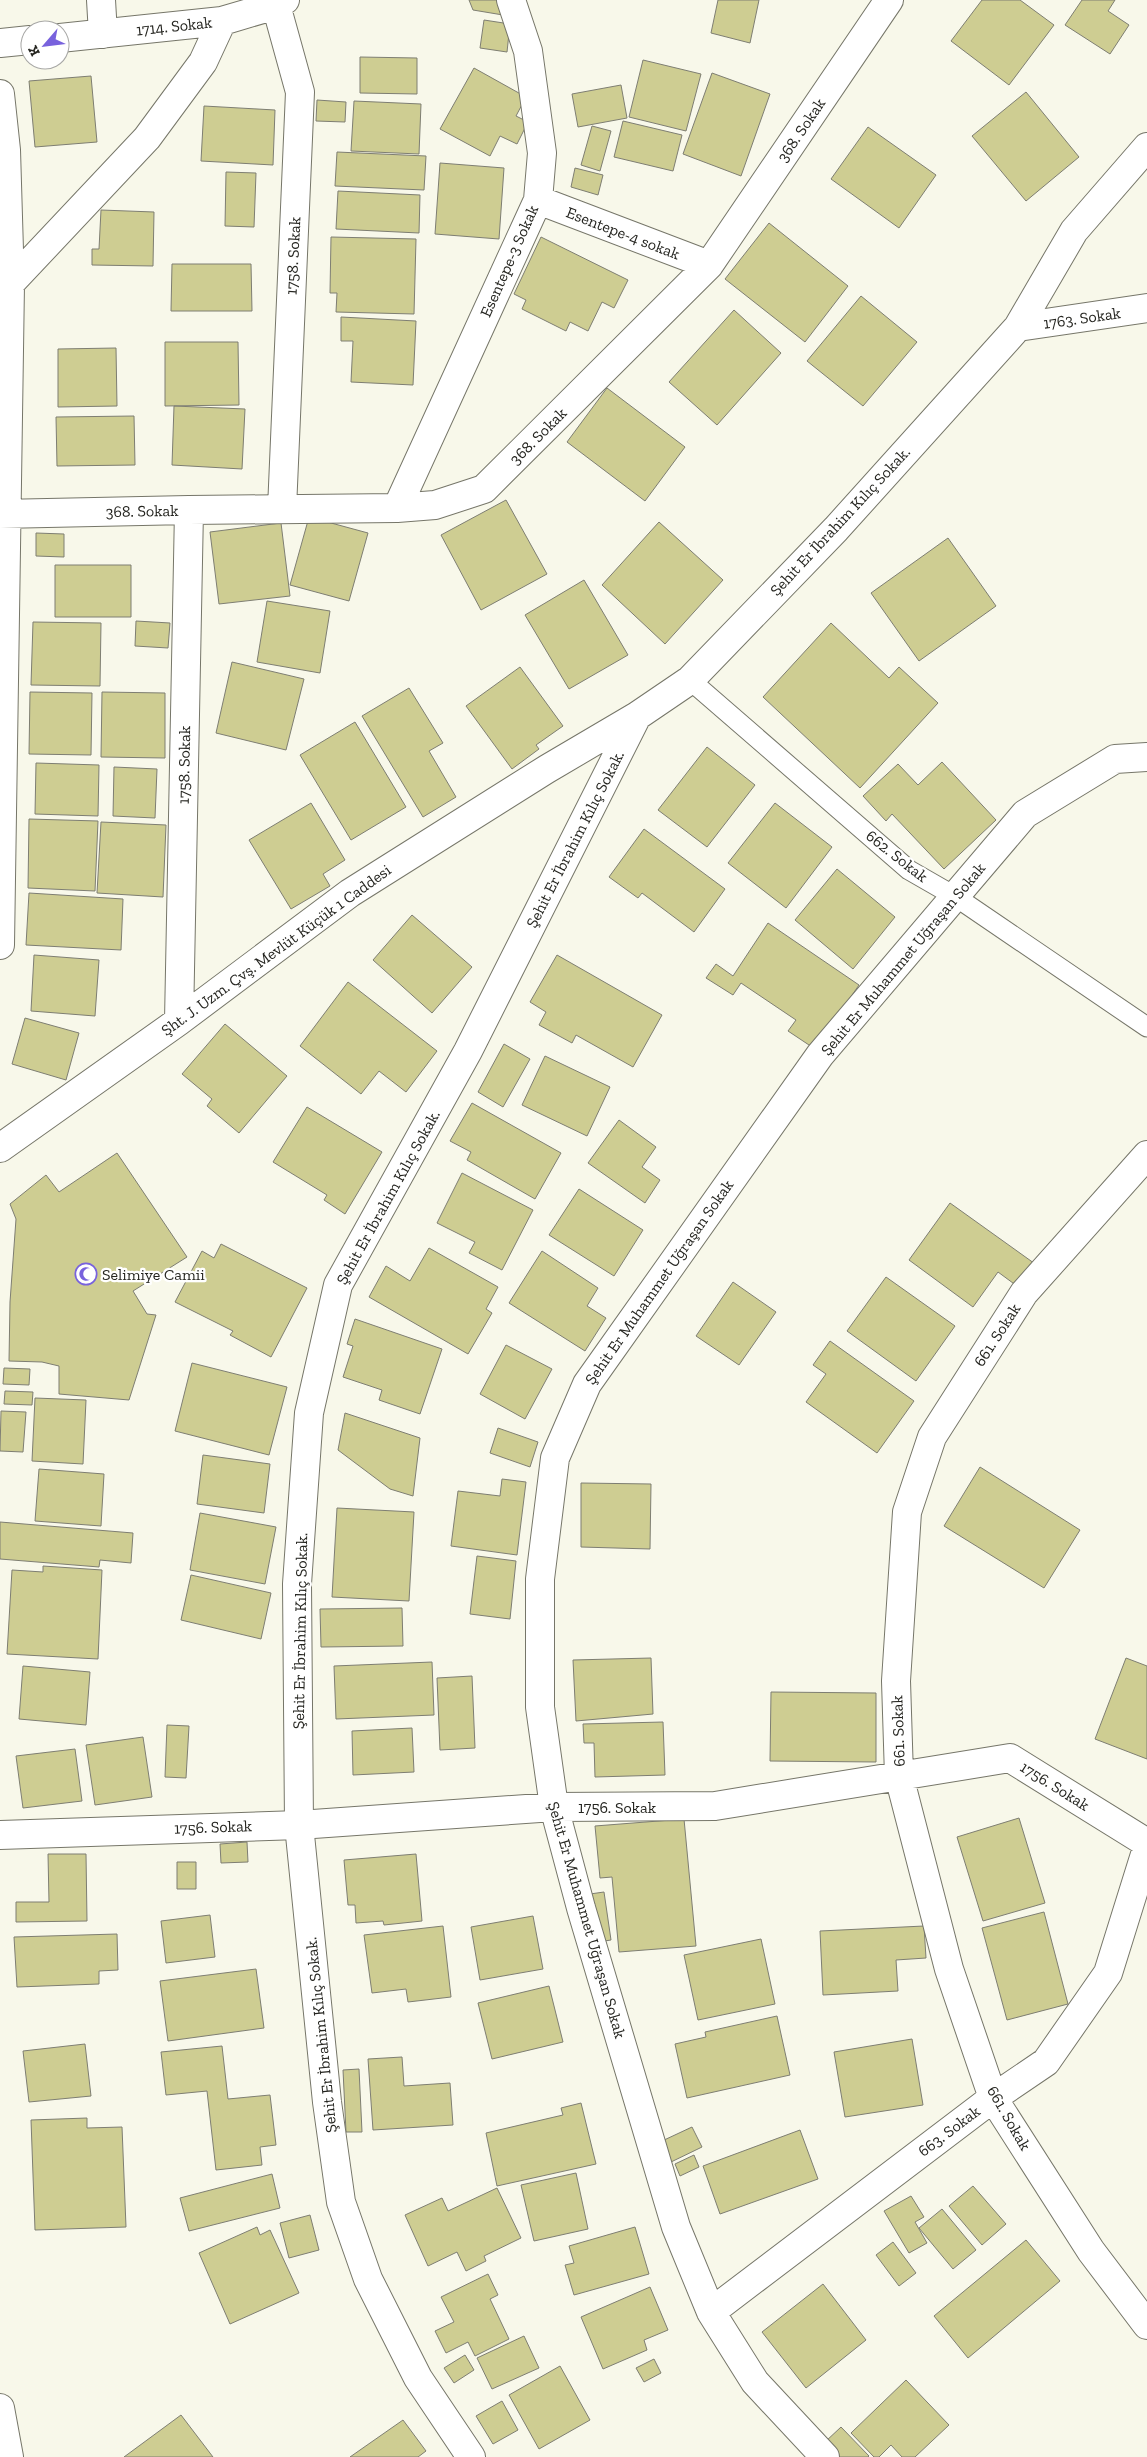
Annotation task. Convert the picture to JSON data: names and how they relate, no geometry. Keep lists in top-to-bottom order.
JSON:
{
  "streets": {
    "street": [
      "1714. Sokak",
      "368. Sokak",
      "Esentepe-4 sokak",
      "1758. Sokak",
      "Esentepe-3 Sokak",
      "1763. Sokak",
      "Şehit Er İbrahim Kılıç Sokak.",
      "Şht. J. Uzm. Çvş. Mevlüt Küçük 1 Caddesi",
      "Şehit Er Muhammet Uğraşan Sokak",
      "661. Sokak",
      "1756. Sokak",
      "663. Sokak"
    ],
    "lane": ["662. Sokak"]
  },
  "crossings": [
    ["1714. Sokak", "1758. Sokak"],
    ["368. Sokak", "Esentepe-4 sokak"],
    ["368. Sokak", "1758. Sokak"],
    ["368. Sokak", "Esentepe-3 Sokak"],
    ["Esentepe-4 sokak", "Esentepe-3 Sokak"],
    ["1758. Sokak", "Şht. J. Uzm. Çvş. Mevlüt Küçük 1 Caddesi"],
    ["1763. Sokak", "Şehit Er İbrahim Kılıç Sokak."],
    ["Şehit Er İbrahim Kılıç Sokak.", "662. Sokak"],
    ["Şehit Er İbrahim Kılıç Sokak.", "Şht. J. Uzm. Çvş. Mevlüt Küçük 1 Caddesi"],
    ["Şehit Er İbrahim Kılıç Sokak.", "1756. Sokak"],
    ["662. Sokak", "Şehit Er Muhammet Uğraşan Sokak"],
    ["Şehit Er Muhammet Uğraşan Sokak", "1756. Sokak"],
    ["Şehit Er Muhammet Uğraşan Sokak", "663. Sokak"],
    ["661. Sokak", "1756. Sokak"],
    ["661. Sokak", "663. Sokak"]
  ],
  "places": {
    "mosque": ["Selimiye Camii"]
  },
  "north": "bottom left"
}
